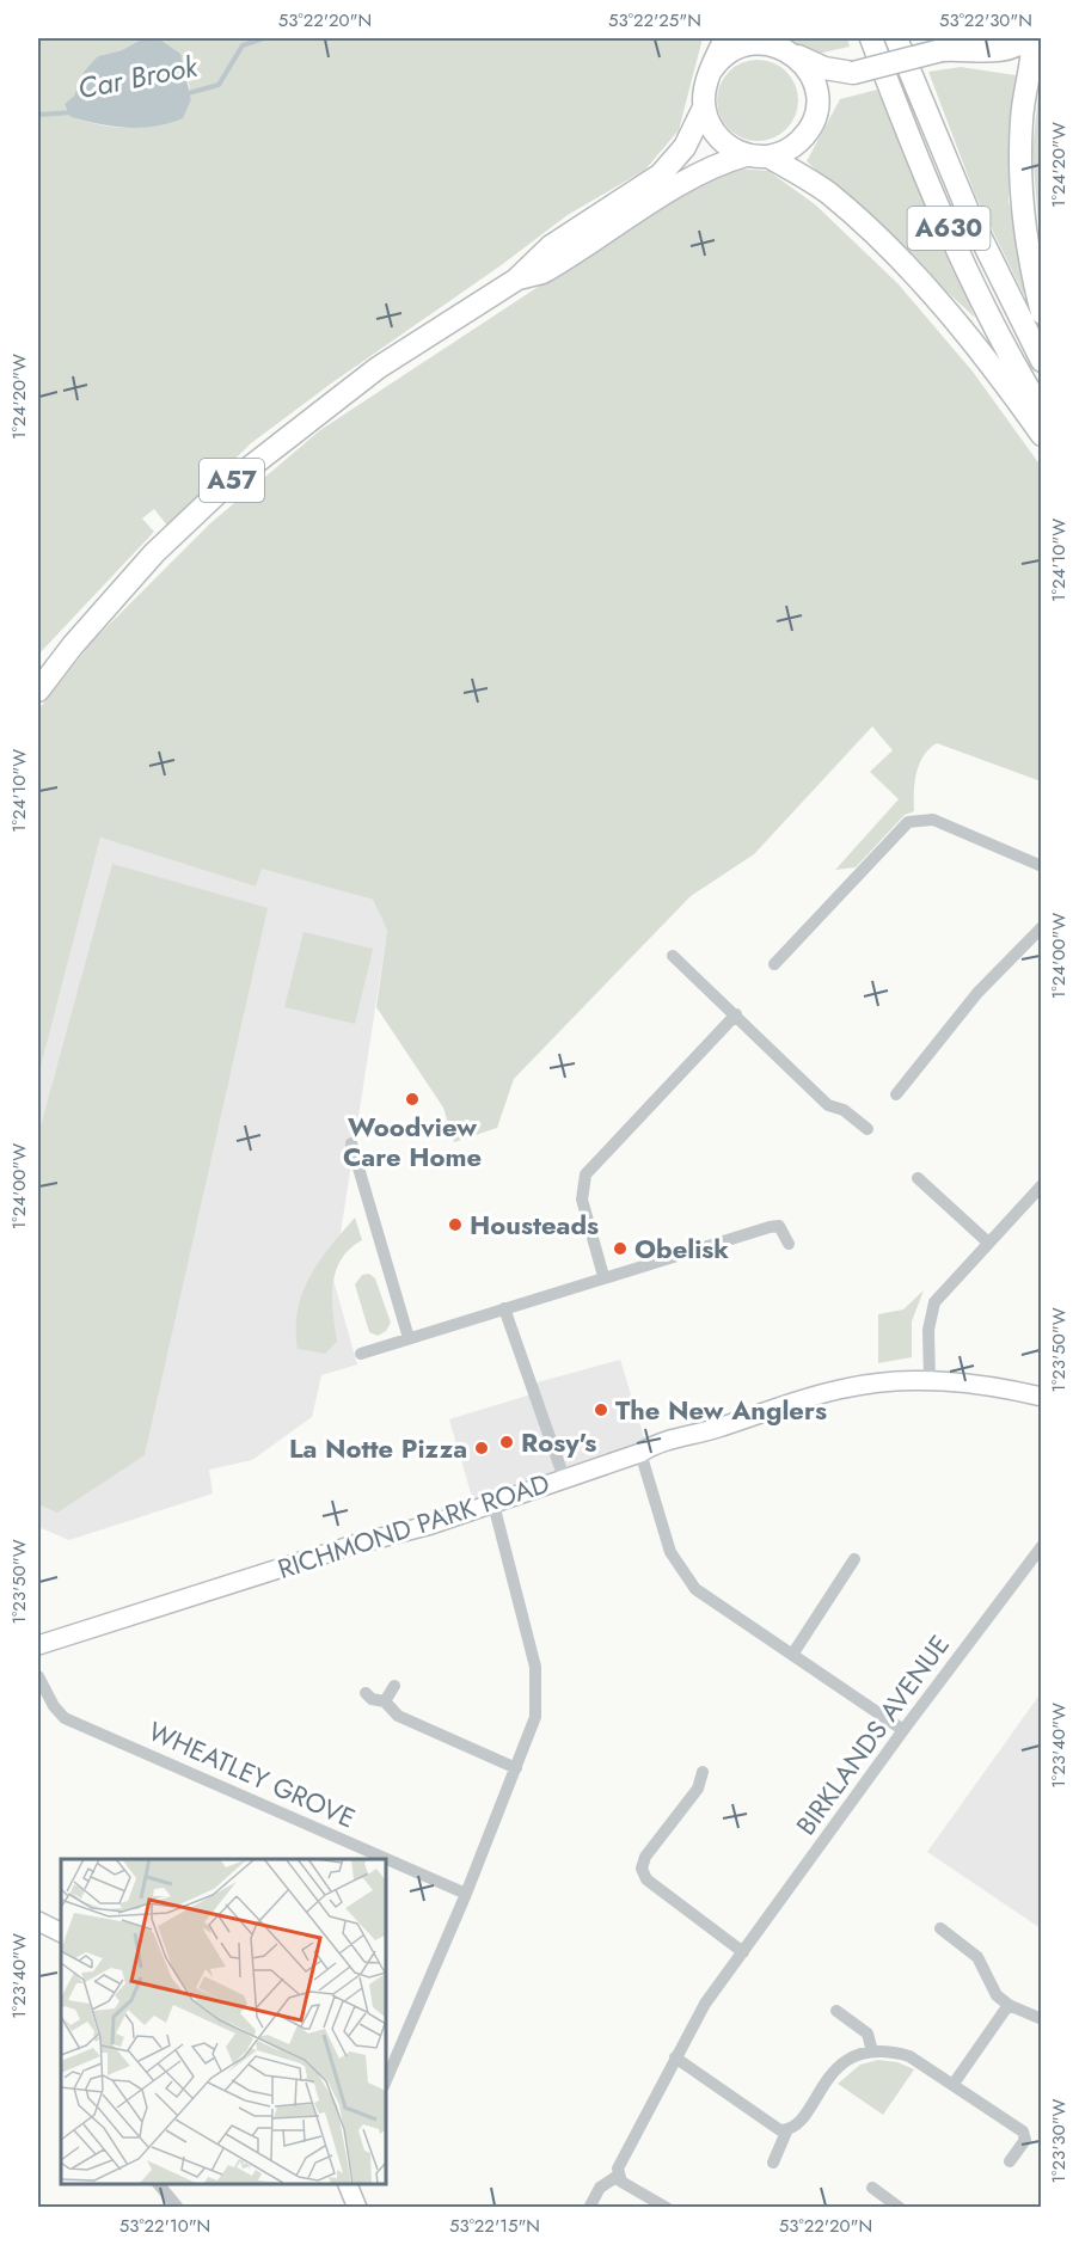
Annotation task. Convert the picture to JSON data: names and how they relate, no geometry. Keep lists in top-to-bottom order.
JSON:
{
  "streets": {
    "highway": ["A630", "A57"],
    "street": ["RICHMOND PARK ROAD", "BIRKLANDS AVENUE", "WHEATLEY GROVE"]
  },
  "water": ["Car Brook"],
  "places": [
    "Woodview Care Home",
    "Housteads",
    "Obelisk",
    "The New Anglers",
    "Rosy's",
    "La Notte Pizza"
  ],
  "coordinates": [
    "53°22'20\"N",
    "53°22'25\"N",
    "53°22'30\"N",
    "1°24'20\"W",
    "1°24'10\"W",
    "1°24'00\"W",
    "1°23'50\"W",
    "1°23'40\"W",
    "1°23'30\"W",
    "53°22'10\"N",
    "53°22'15\"N"
  ]
}
